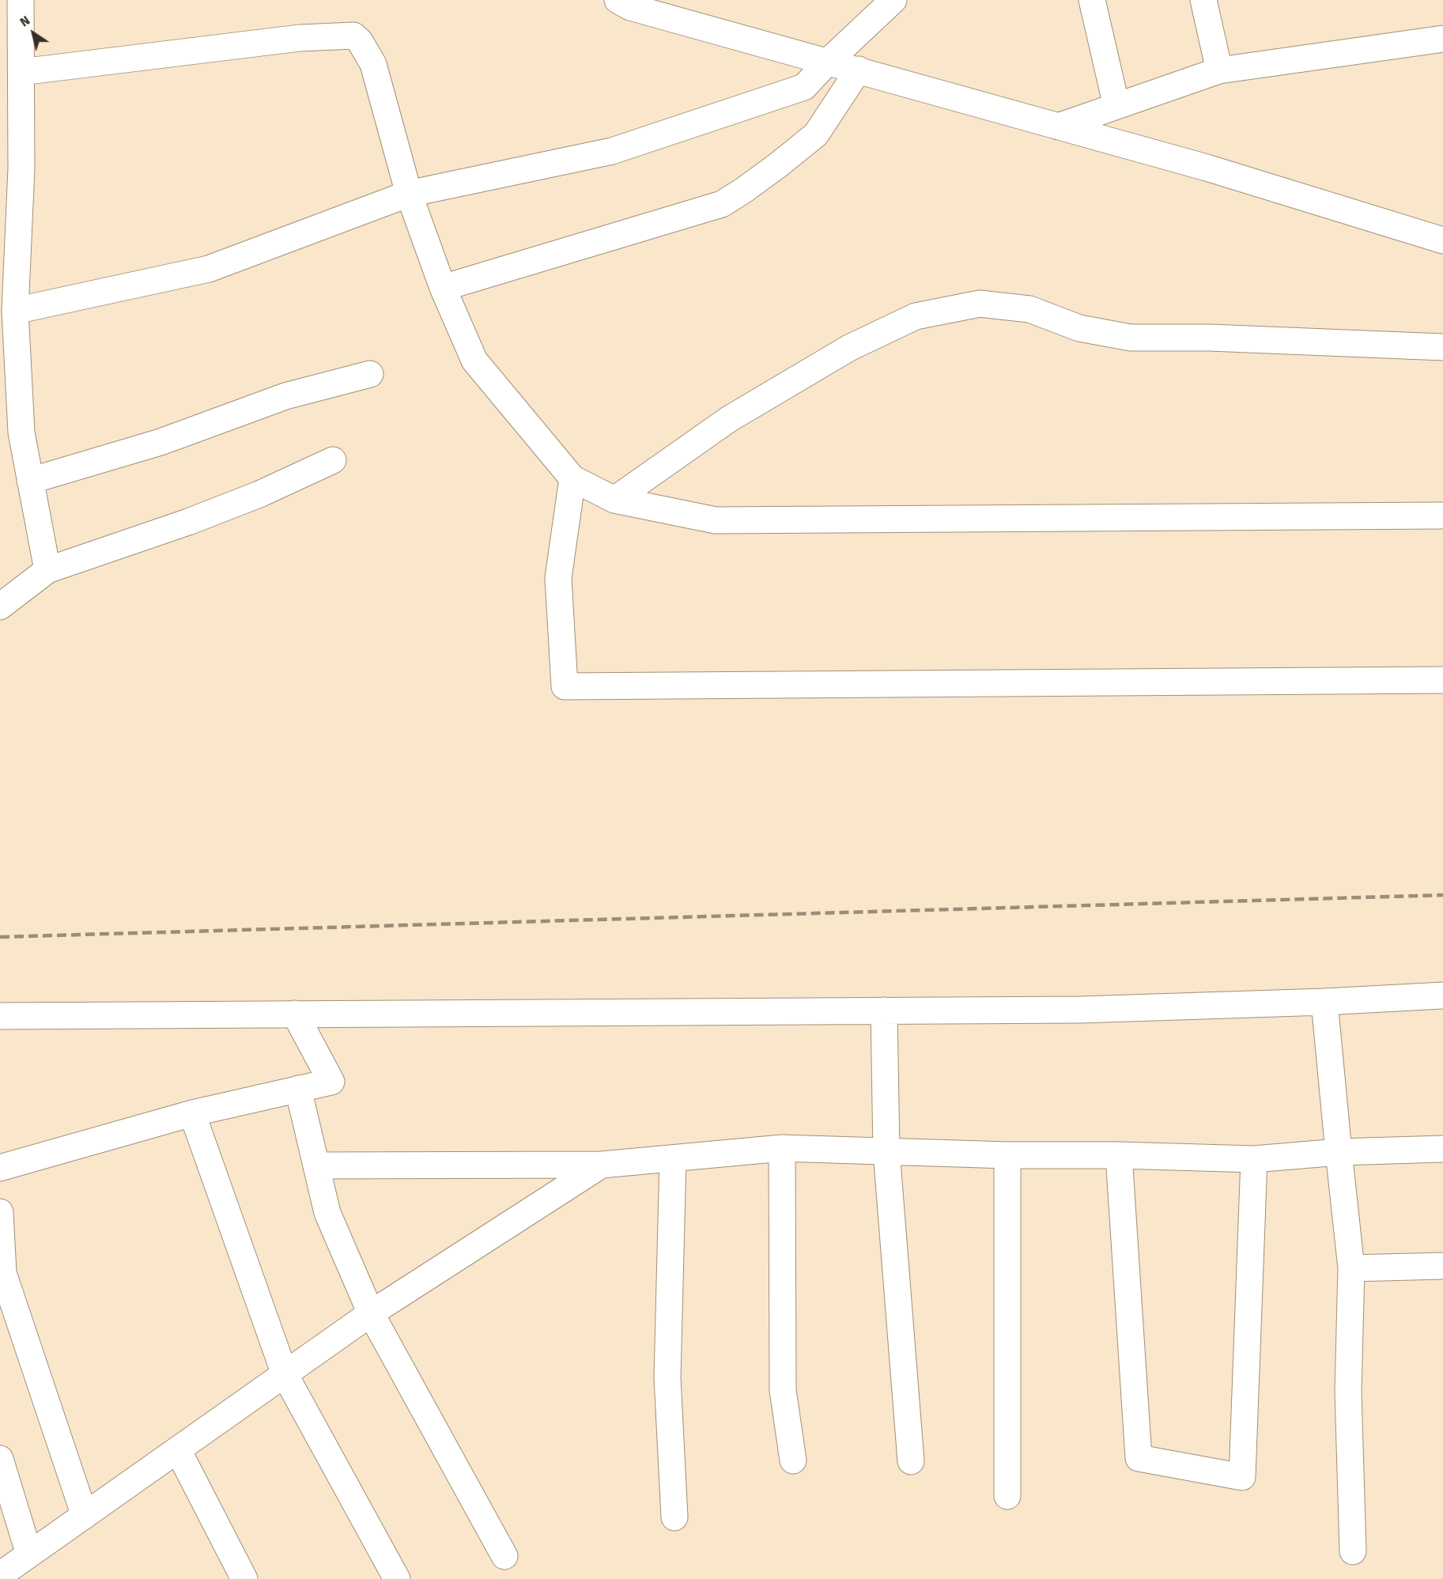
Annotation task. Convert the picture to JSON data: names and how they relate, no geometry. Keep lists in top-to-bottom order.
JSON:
{
  "north": "top left"
}
